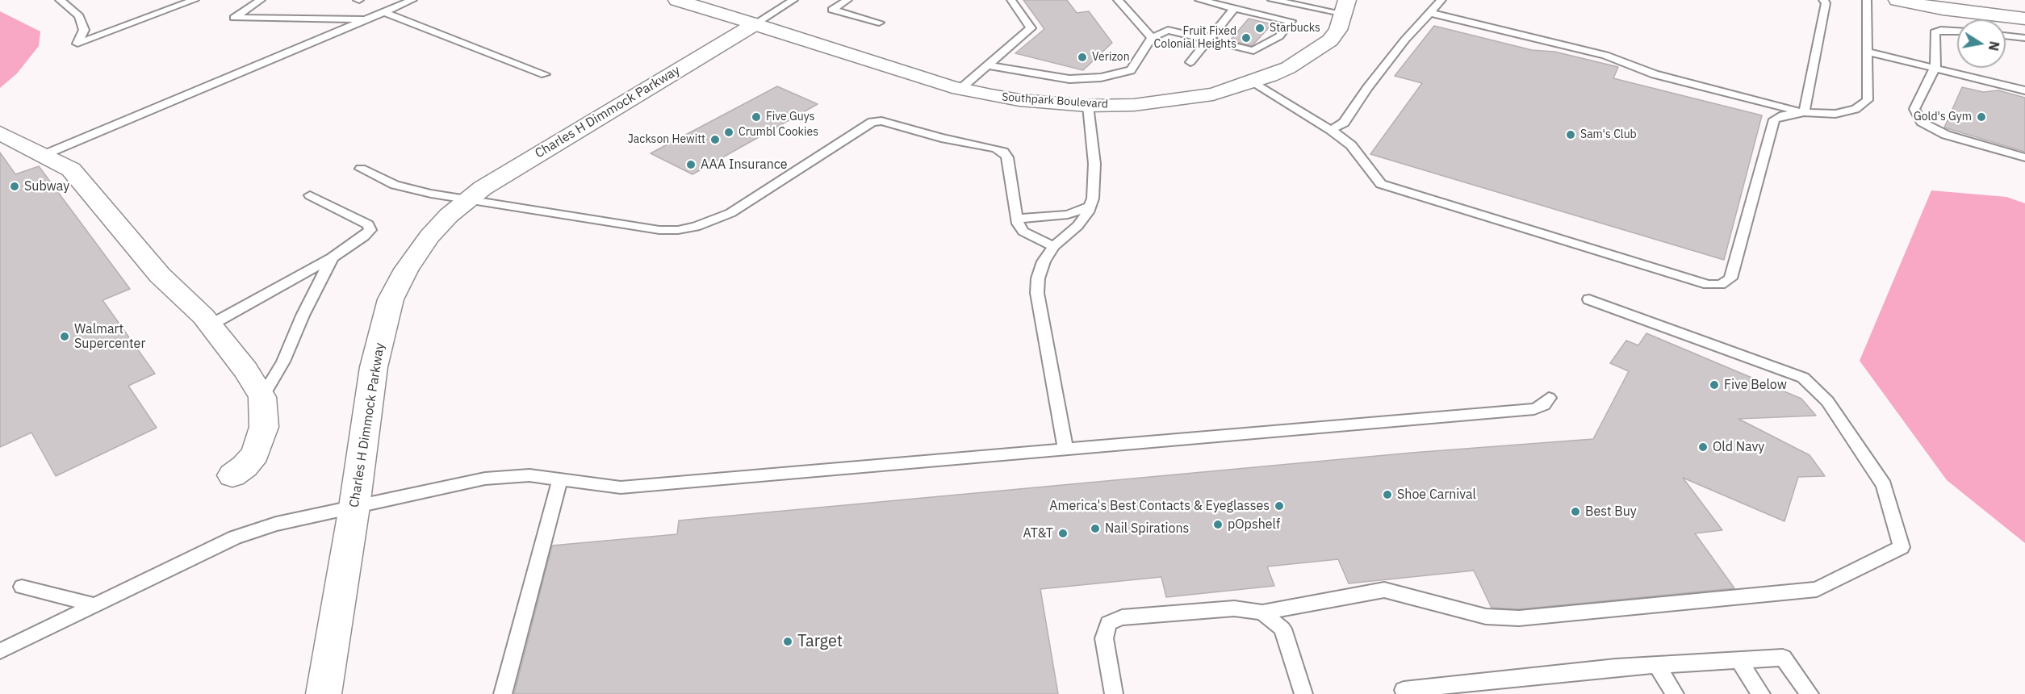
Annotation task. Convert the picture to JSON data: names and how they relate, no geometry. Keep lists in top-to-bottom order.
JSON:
{
  "streets": {
    "street": ["Southpark Boulevard", "Charles H Dimmock Parkway"]
  },
  "crossings": [
    ["Southpark Boulevard", "Charles H Dimmock Parkway"]
  ],
  "places": [
    "Starbucks",
    "Fruit Fixed Colonial Heights",
    "Verizon",
    "Five Guys",
    "Gold's Gym",
    "Crumbl Cookies",
    "Sam's Club",
    "Jackson Hewitt",
    "AAA Insurance",
    "Subway",
    "Walmart Supercenter",
    "Five Below",
    "Old Navy",
    "Shoe Carnival",
    "America's Best Contacts & Eyeglasses",
    "Best Buy",
    "pOpshelf",
    "Nail Spirations",
    "AT&T",
    "Target"
  ],
  "north": "right"
}
